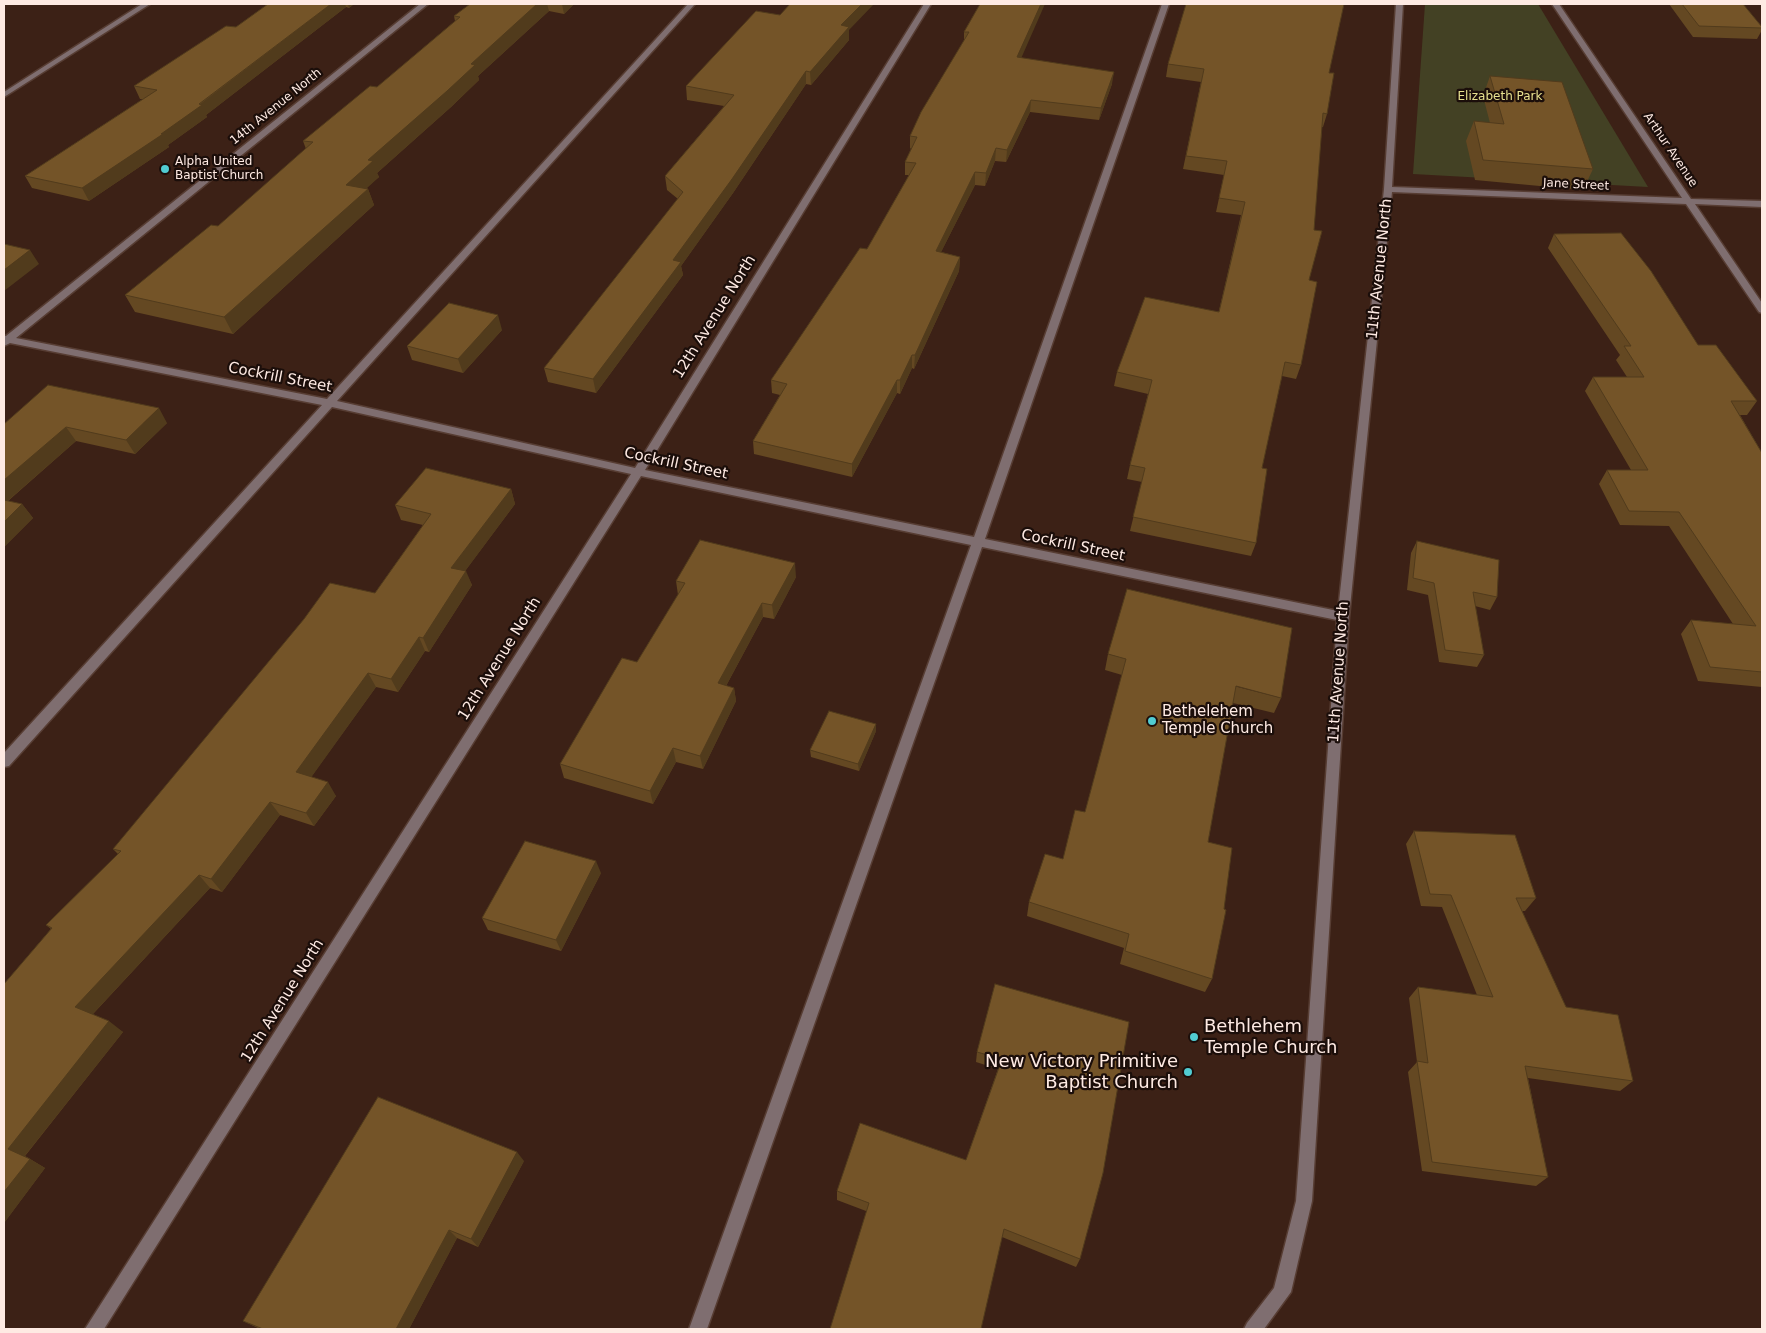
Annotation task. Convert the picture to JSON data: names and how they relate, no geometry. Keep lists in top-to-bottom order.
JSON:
{
  "streets": {
    "street": [
      "14th Avenue North",
      "Arthur Avenue",
      "Jane Street",
      "11th Avenue North",
      "12th Avenue North",
      "Cockrill Street"
    ]
  },
  "crossings": [
    ["14th Avenue North", "Cockrill Street"],
    ["Arthur Avenue", "Jane Street"],
    ["Jane Street", "11th Avenue North"],
    ["11th Avenue North", "Cockrill Street"],
    ["12th Avenue North", "Cockrill Street"]
  ],
  "parks": ["Elizabeth Park"],
  "places": [
    "Alpha United Baptist Church",
    "Bethelehem Temple Church",
    "Bethlehem Temple Church",
    "New Victory Primitive Baptist Church"
  ]
}
